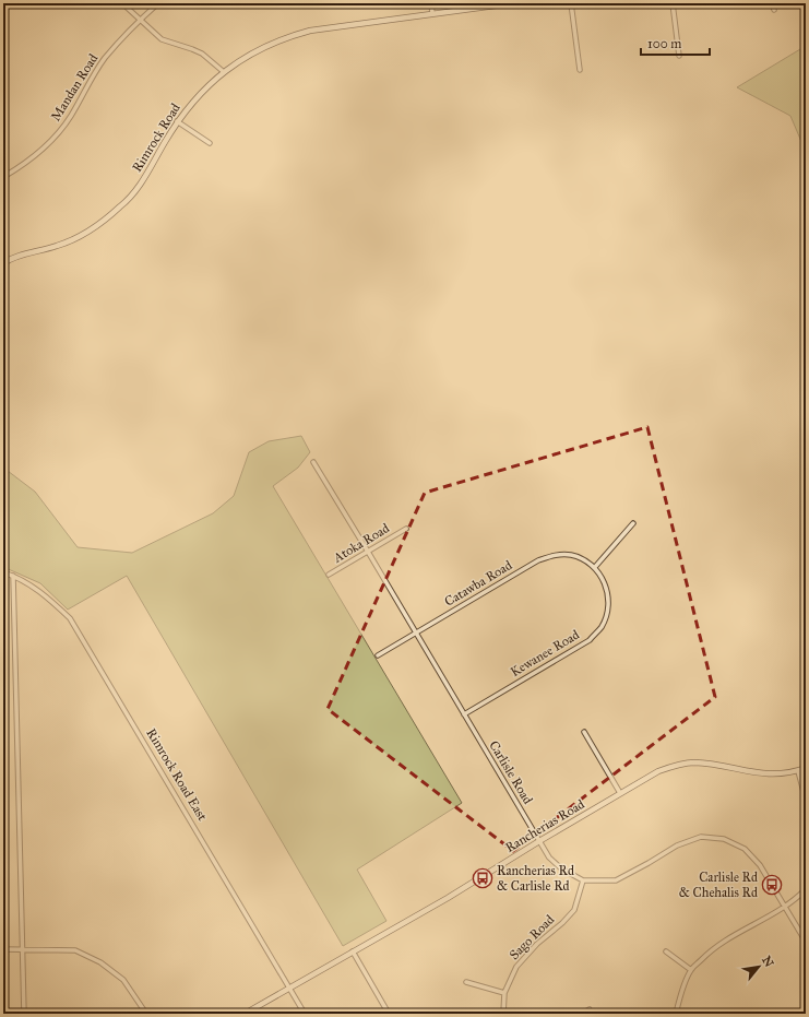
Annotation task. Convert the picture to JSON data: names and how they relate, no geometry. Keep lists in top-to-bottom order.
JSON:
{
  "streets": {
    "street": [
      "Mandan Road",
      "Rimrock Road",
      "Atoka Road",
      "Catawba Road",
      "Kewanee Road",
      "Carlisle Road",
      "Rimrock Road East",
      "Rancherias Road",
      "Sago Road"
    ]
  },
  "crossings": [
    ["Atoka Road", "Carlisle Road"],
    ["Catawba Road", "Kewanee Road"],
    ["Catawba Road", "Carlisle Road"],
    ["Kewanee Road", "Carlisle Road"],
    ["Carlisle Road", "Rancherias Road"],
    ["Carlisle Road", "Sago Road"],
    ["Rimrock Road East", "Rancherias Road"]
  ],
  "places": {
    "bus stop": ["Rancherias Rd & Carlisle Rd", "Carlisle Rd & Chehalis Rd"]
  },
  "scale_bar": "100 m",
  "north": "top right"
}
